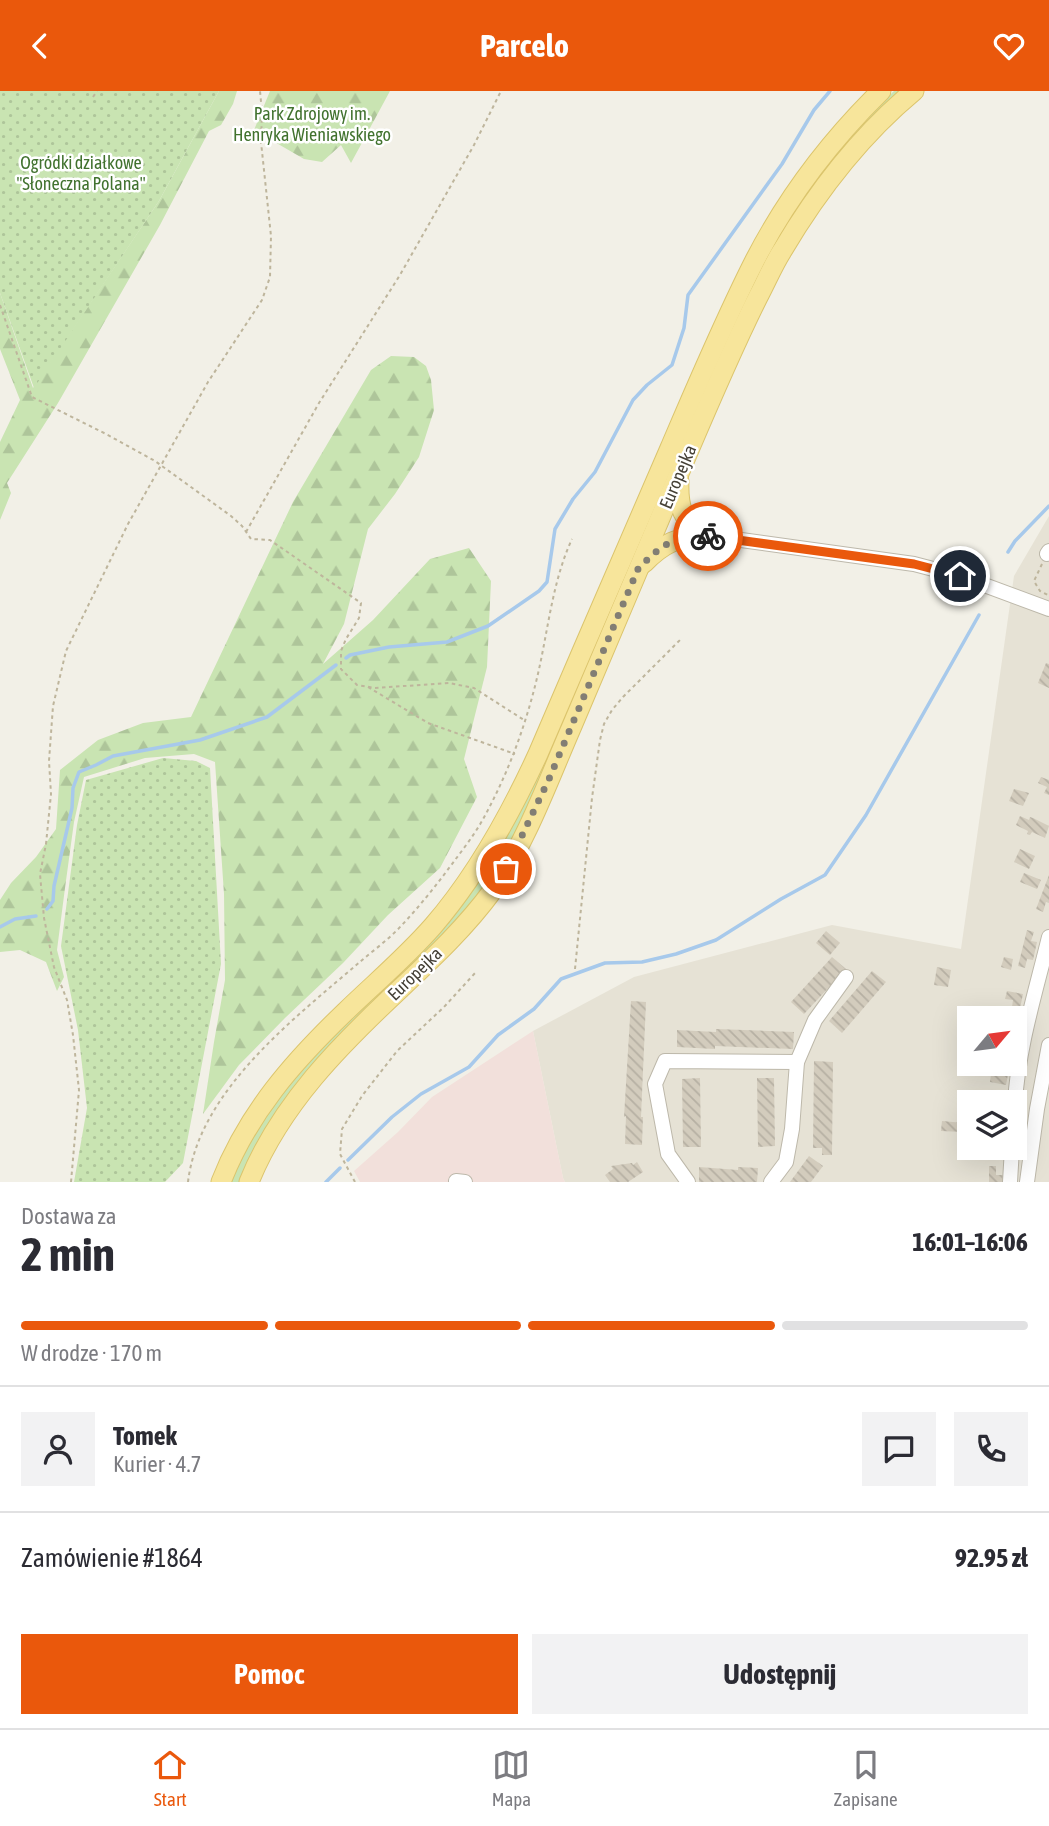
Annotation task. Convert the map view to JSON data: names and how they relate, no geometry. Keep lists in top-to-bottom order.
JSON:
{
  "streets": {
    "main road": ["Europejka"]
  },
  "parks": ["Park Zdrojowy im. Henryka Wieniawskiego", "Ogródki działkowe \"Słoneczna Polana\""],
  "north": "top right",
  "page": {
    "header": "Parcelo",
    "heading": ["2 min", "Dostawa za", "16:01–16:06"],
    "panel": [
      "Tomek",
      "Kurier · 4.7",
      "Zamówienie #1864",
      "92.95 zł"
    ],
    "bar": "W drodze · 170 m",
    "buttons": ["Pomoc", "Udostępnij"],
    "tabs": ["Start", "Mapa", "Zapisane"]
  }
}
